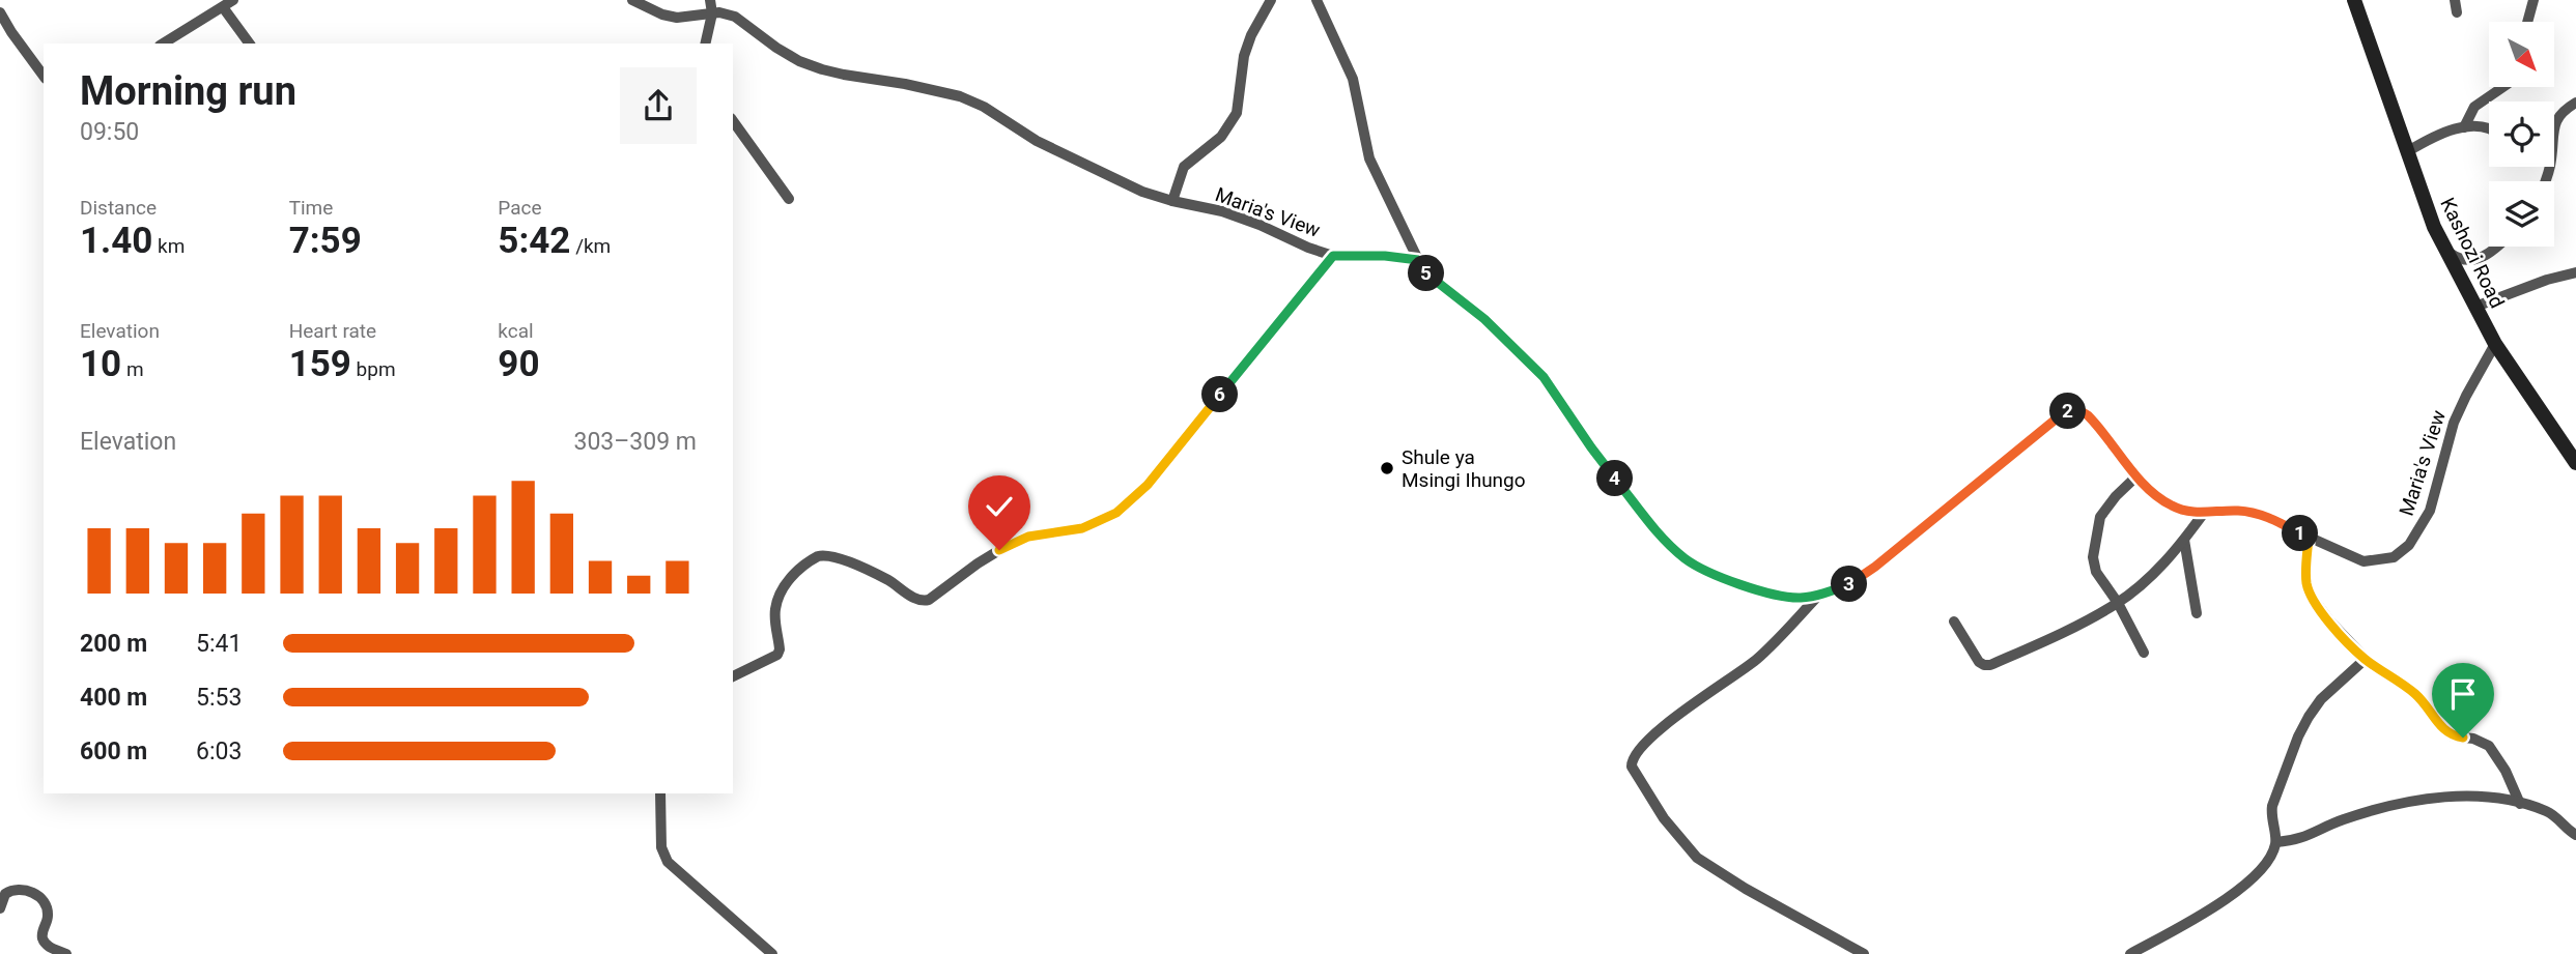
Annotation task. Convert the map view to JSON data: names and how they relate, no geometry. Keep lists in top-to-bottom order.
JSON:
{
  "streets": {
    "main road": ["Kashozi Road"],
    "street": ["Maria's View"]
  },
  "crossings": [
    ["Maria's View", "Kashozi Road"]
  ],
  "places": ["Shule ya Msingi Ihungo"],
  "north": "bottom right",
  "page": {
    "heading": ["Morning run", "09:50"],
    "stats": [
      ["Distance", "1.40 km"],
      ["Time", "7:59"],
      ["Pace", "5:42 /km"],
      ["Elevation", "10 m"],
      ["Heart rate", "159 bpm"],
      ["kcal", "90"]
    ],
    "pins": [
      "5",
      "6",
      "2",
      "4",
      "1",
      "3"
    ],
    "chart": ["Elevation", "303–309 m"],
    "list": [
      {
        "name": "200 m",
        "note": "5:41"
      },
      {
        "name": "400 m",
        "note": "5:53"
      },
      {
        "name": "600 m",
        "note": "6:03"
      }
    ]
  }
}
